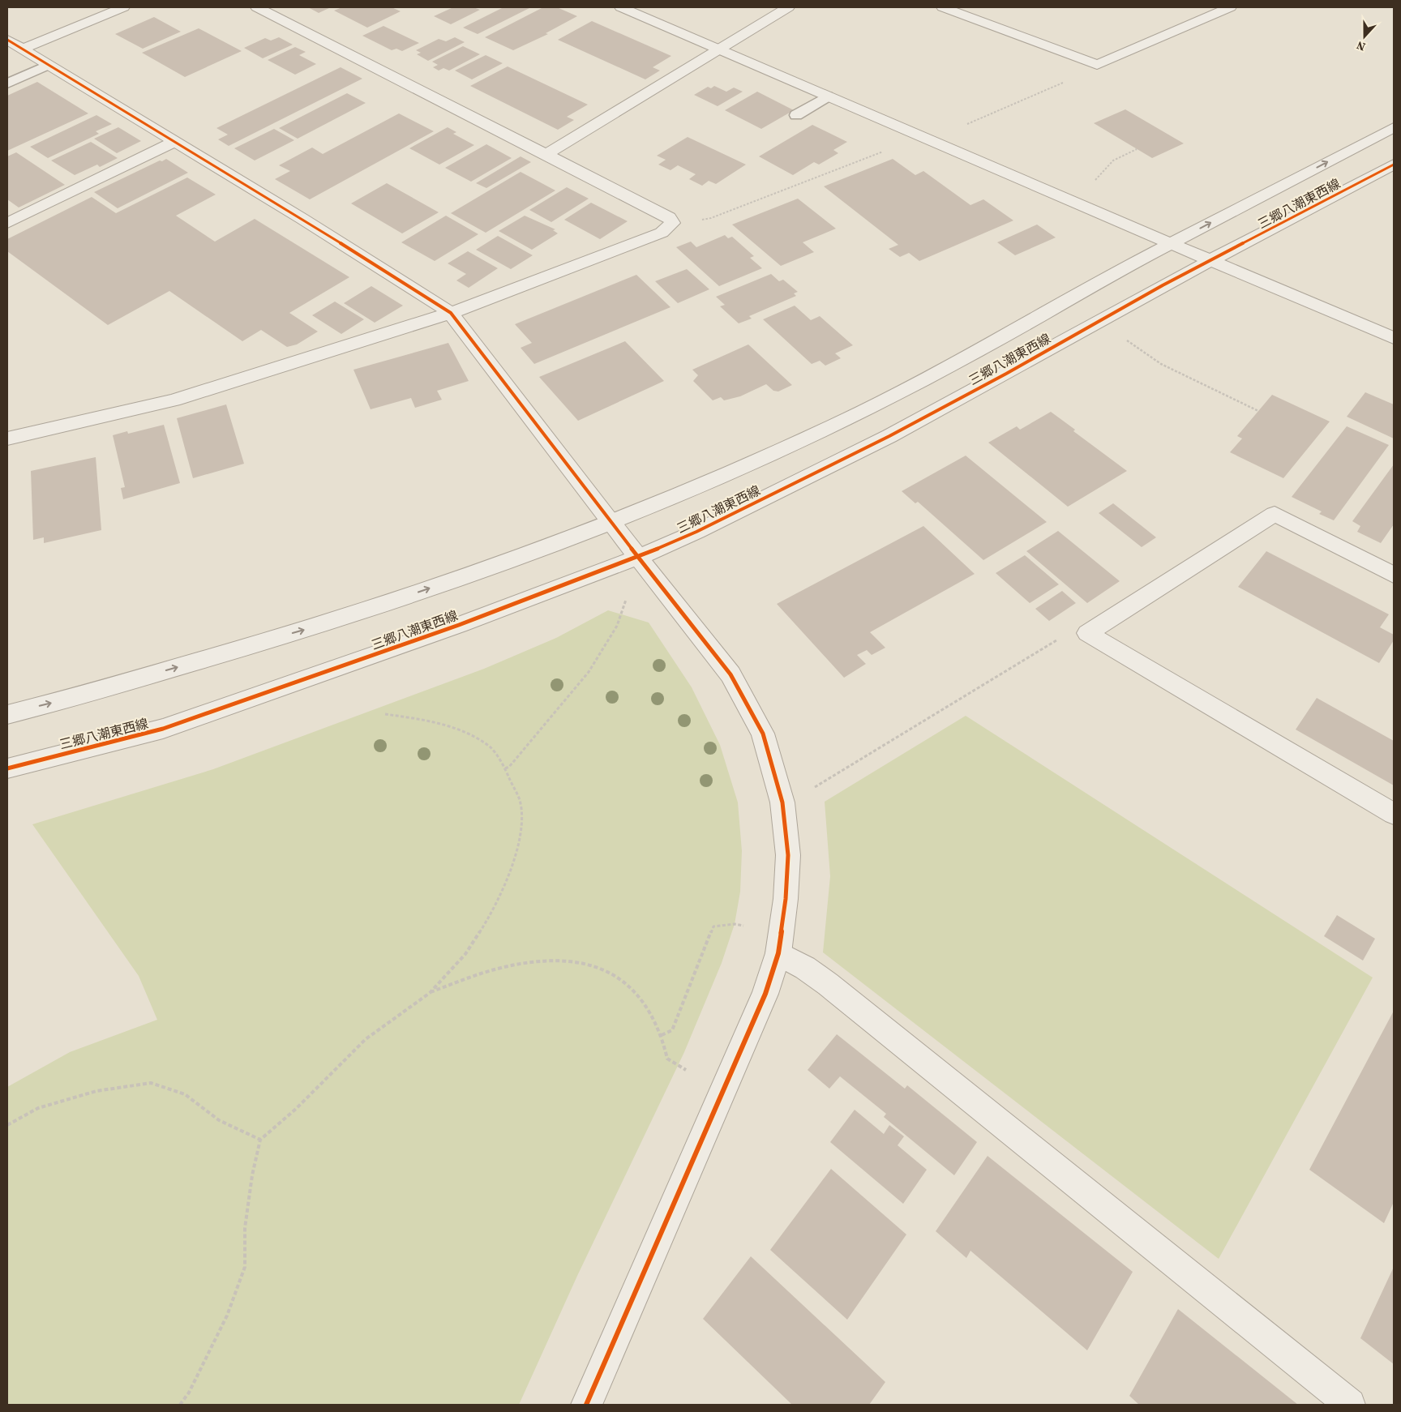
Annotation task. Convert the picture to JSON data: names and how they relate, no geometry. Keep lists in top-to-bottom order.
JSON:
{
  "streets": {
    "street": ["三郷八潮東西線"]
  },
  "north": "bottom"
}
